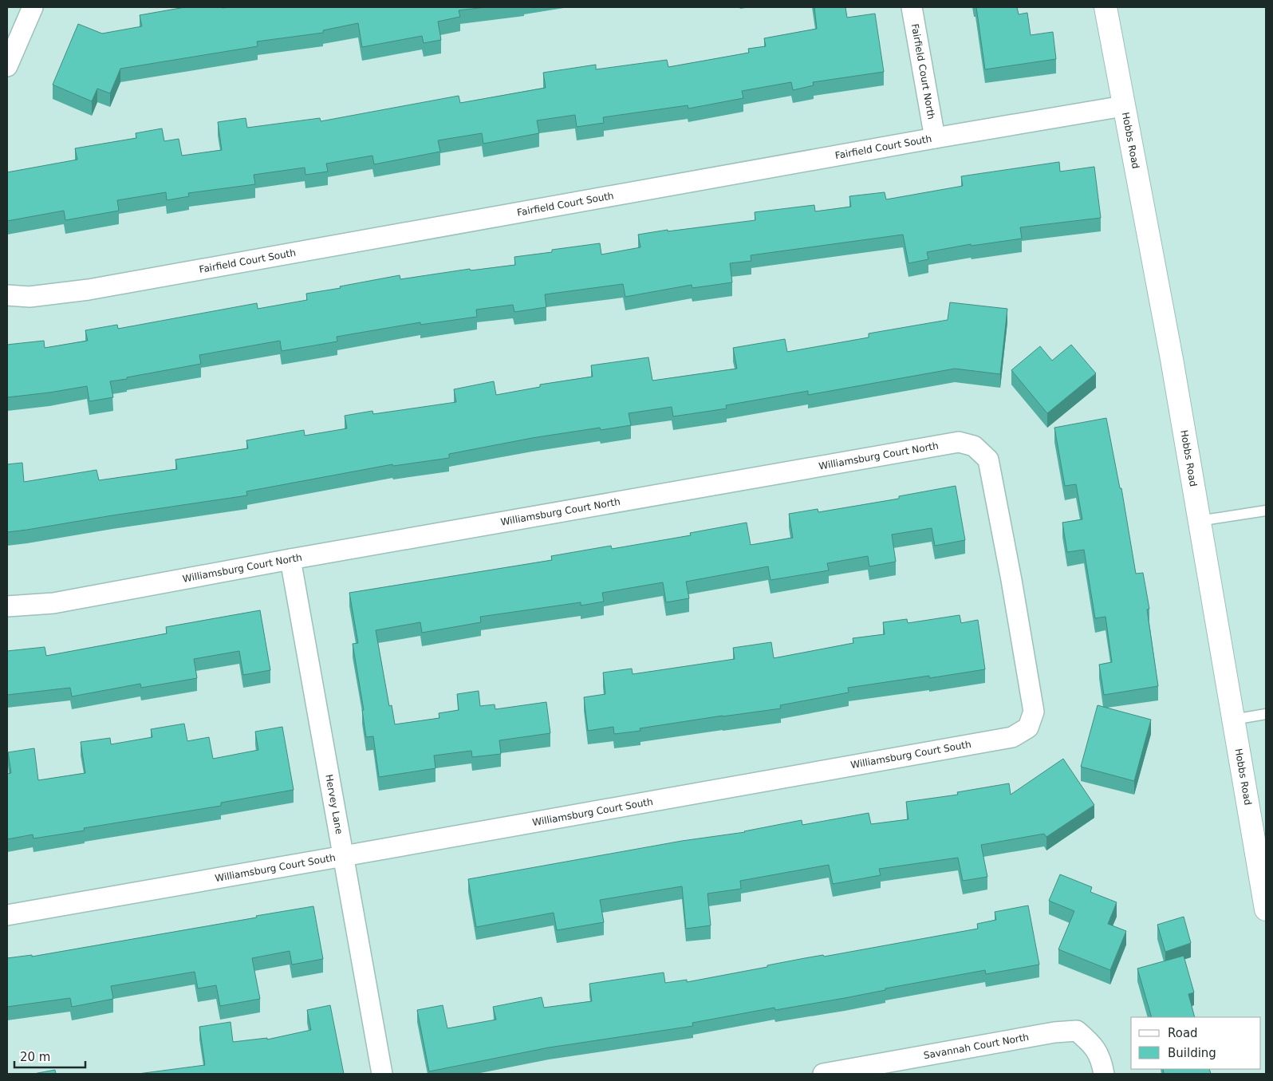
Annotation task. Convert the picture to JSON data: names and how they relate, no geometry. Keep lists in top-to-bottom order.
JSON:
{
  "streets": {
    "street": [
      "Fairfield Court North",
      "Hobbs Road",
      "Fairfield Court South",
      "Williamsburg Court North",
      "Williamsburg Court South",
      "Hervey Lane",
      "Savannah Court North"
    ]
  },
  "crossings": [
    ["Fairfield Court North", "Fairfield Court South"],
    ["Hobbs Road", "Fairfield Court South"],
    ["Williamsburg Court North", "Williamsburg Court South"],
    ["Williamsburg Court North", "Hervey Lane"],
    ["Williamsburg Court South", "Hervey Lane"]
  ],
  "legend": ["Road", "Building"],
  "scale_bar": "20 m"
}
